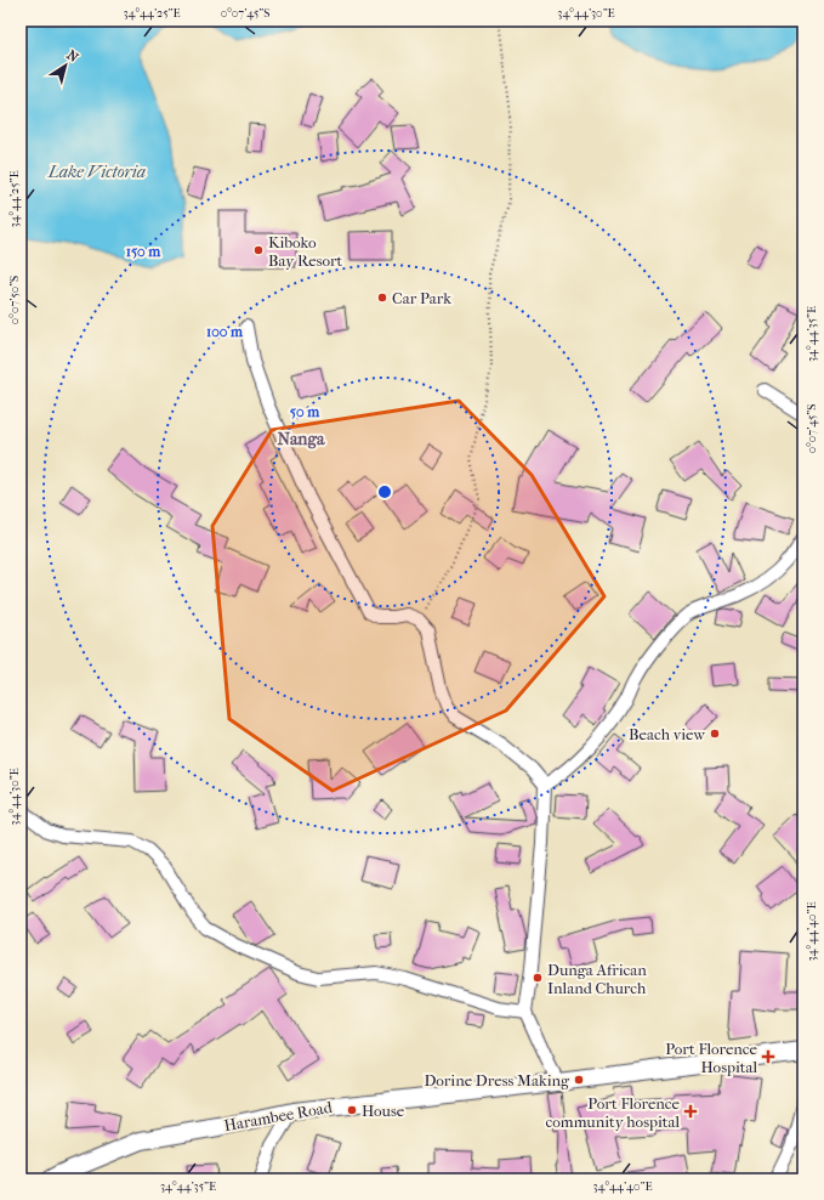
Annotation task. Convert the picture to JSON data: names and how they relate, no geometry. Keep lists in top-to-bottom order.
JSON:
{
  "streets": {
    "main road": ["Harambee Road"]
  },
  "districts": ["Nanga"],
  "water": ["Lake Victoria"],
  "places": {
    "other": [
      "Kiboko Bay Resort",
      "Car Park",
      "Beach view",
      "Dunga African Inland Church",
      "Dorine Dress Making",
      "House"
    ],
    "health": ["Port Florence Hospital", "Port Florence community hospital"]
  },
  "north": "top right",
  "coordinates": [
    "34°44'25\"E",
    "0°07'45\"S",
    "34°44'30\"E",
    "0°07'50\"S",
    "34°44'35\"E",
    "34°44'40\"E"
  ],
  "rings": ["150 m", "100 m", "50 m"]
}
